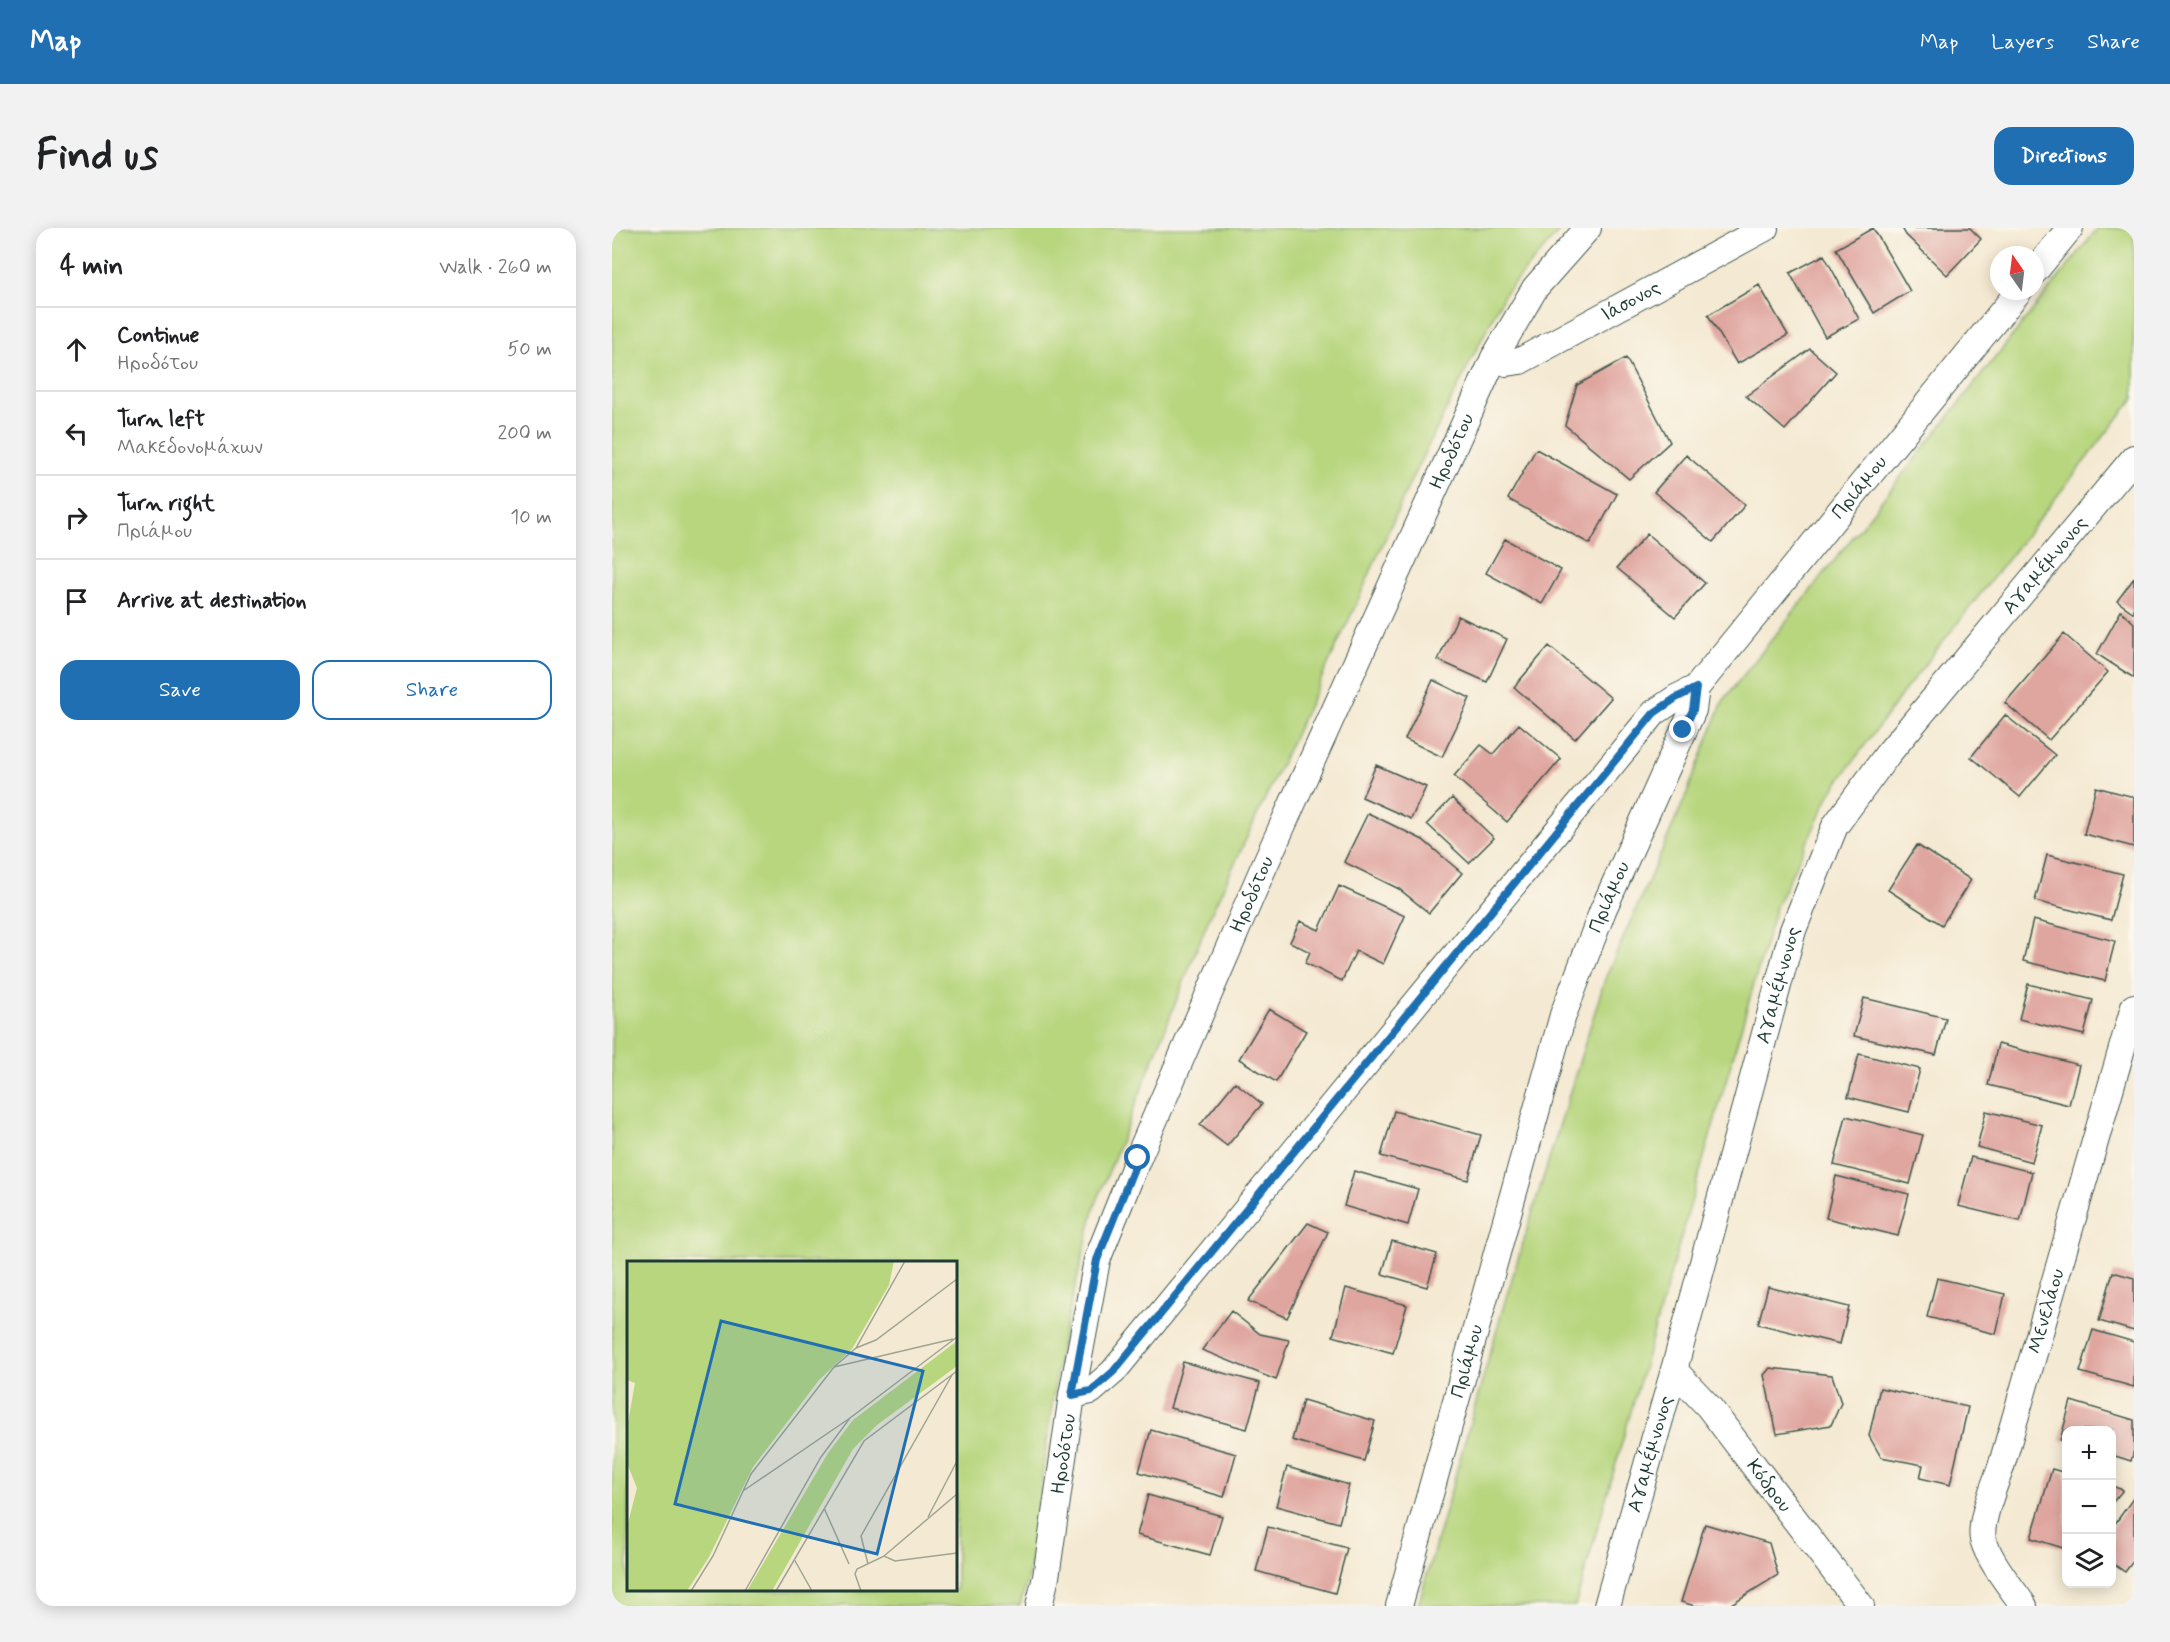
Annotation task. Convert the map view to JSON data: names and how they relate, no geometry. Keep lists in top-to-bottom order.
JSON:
{
  "streets": {
    "street": [
      "Ιάσονος",
      "Ηροδότου",
      "Πριάμου",
      "Αγαμέμνονος",
      "Μενελάου",
      "Κόδρου"
    ]
  },
  "crossings": [
    ["Ιάσονος", "Ηροδότου"],
    ["Αγαμέμνονος", "Κόδρου"]
  ],
  "north": "top",
  "page": {
    "header": "Map",
    "nav": ["Map", "Layers", "Share"],
    "buttons": [
      "Directions",
      ["Save", "Share"]
    ],
    "title": "Find us",
    "heading": ["4 min", "Walk · 260 m"],
    "list": [
      ["Continue", "Ηροδότου", "50 m"],
      ["Turn left", "Μακεδονομάχων", "200 m"],
      ["Turn right", "Πριάμου", "10 m"],
      "Arrive at destination"
    ],
    "map_buttons": ["+", "−"]
  }
}
